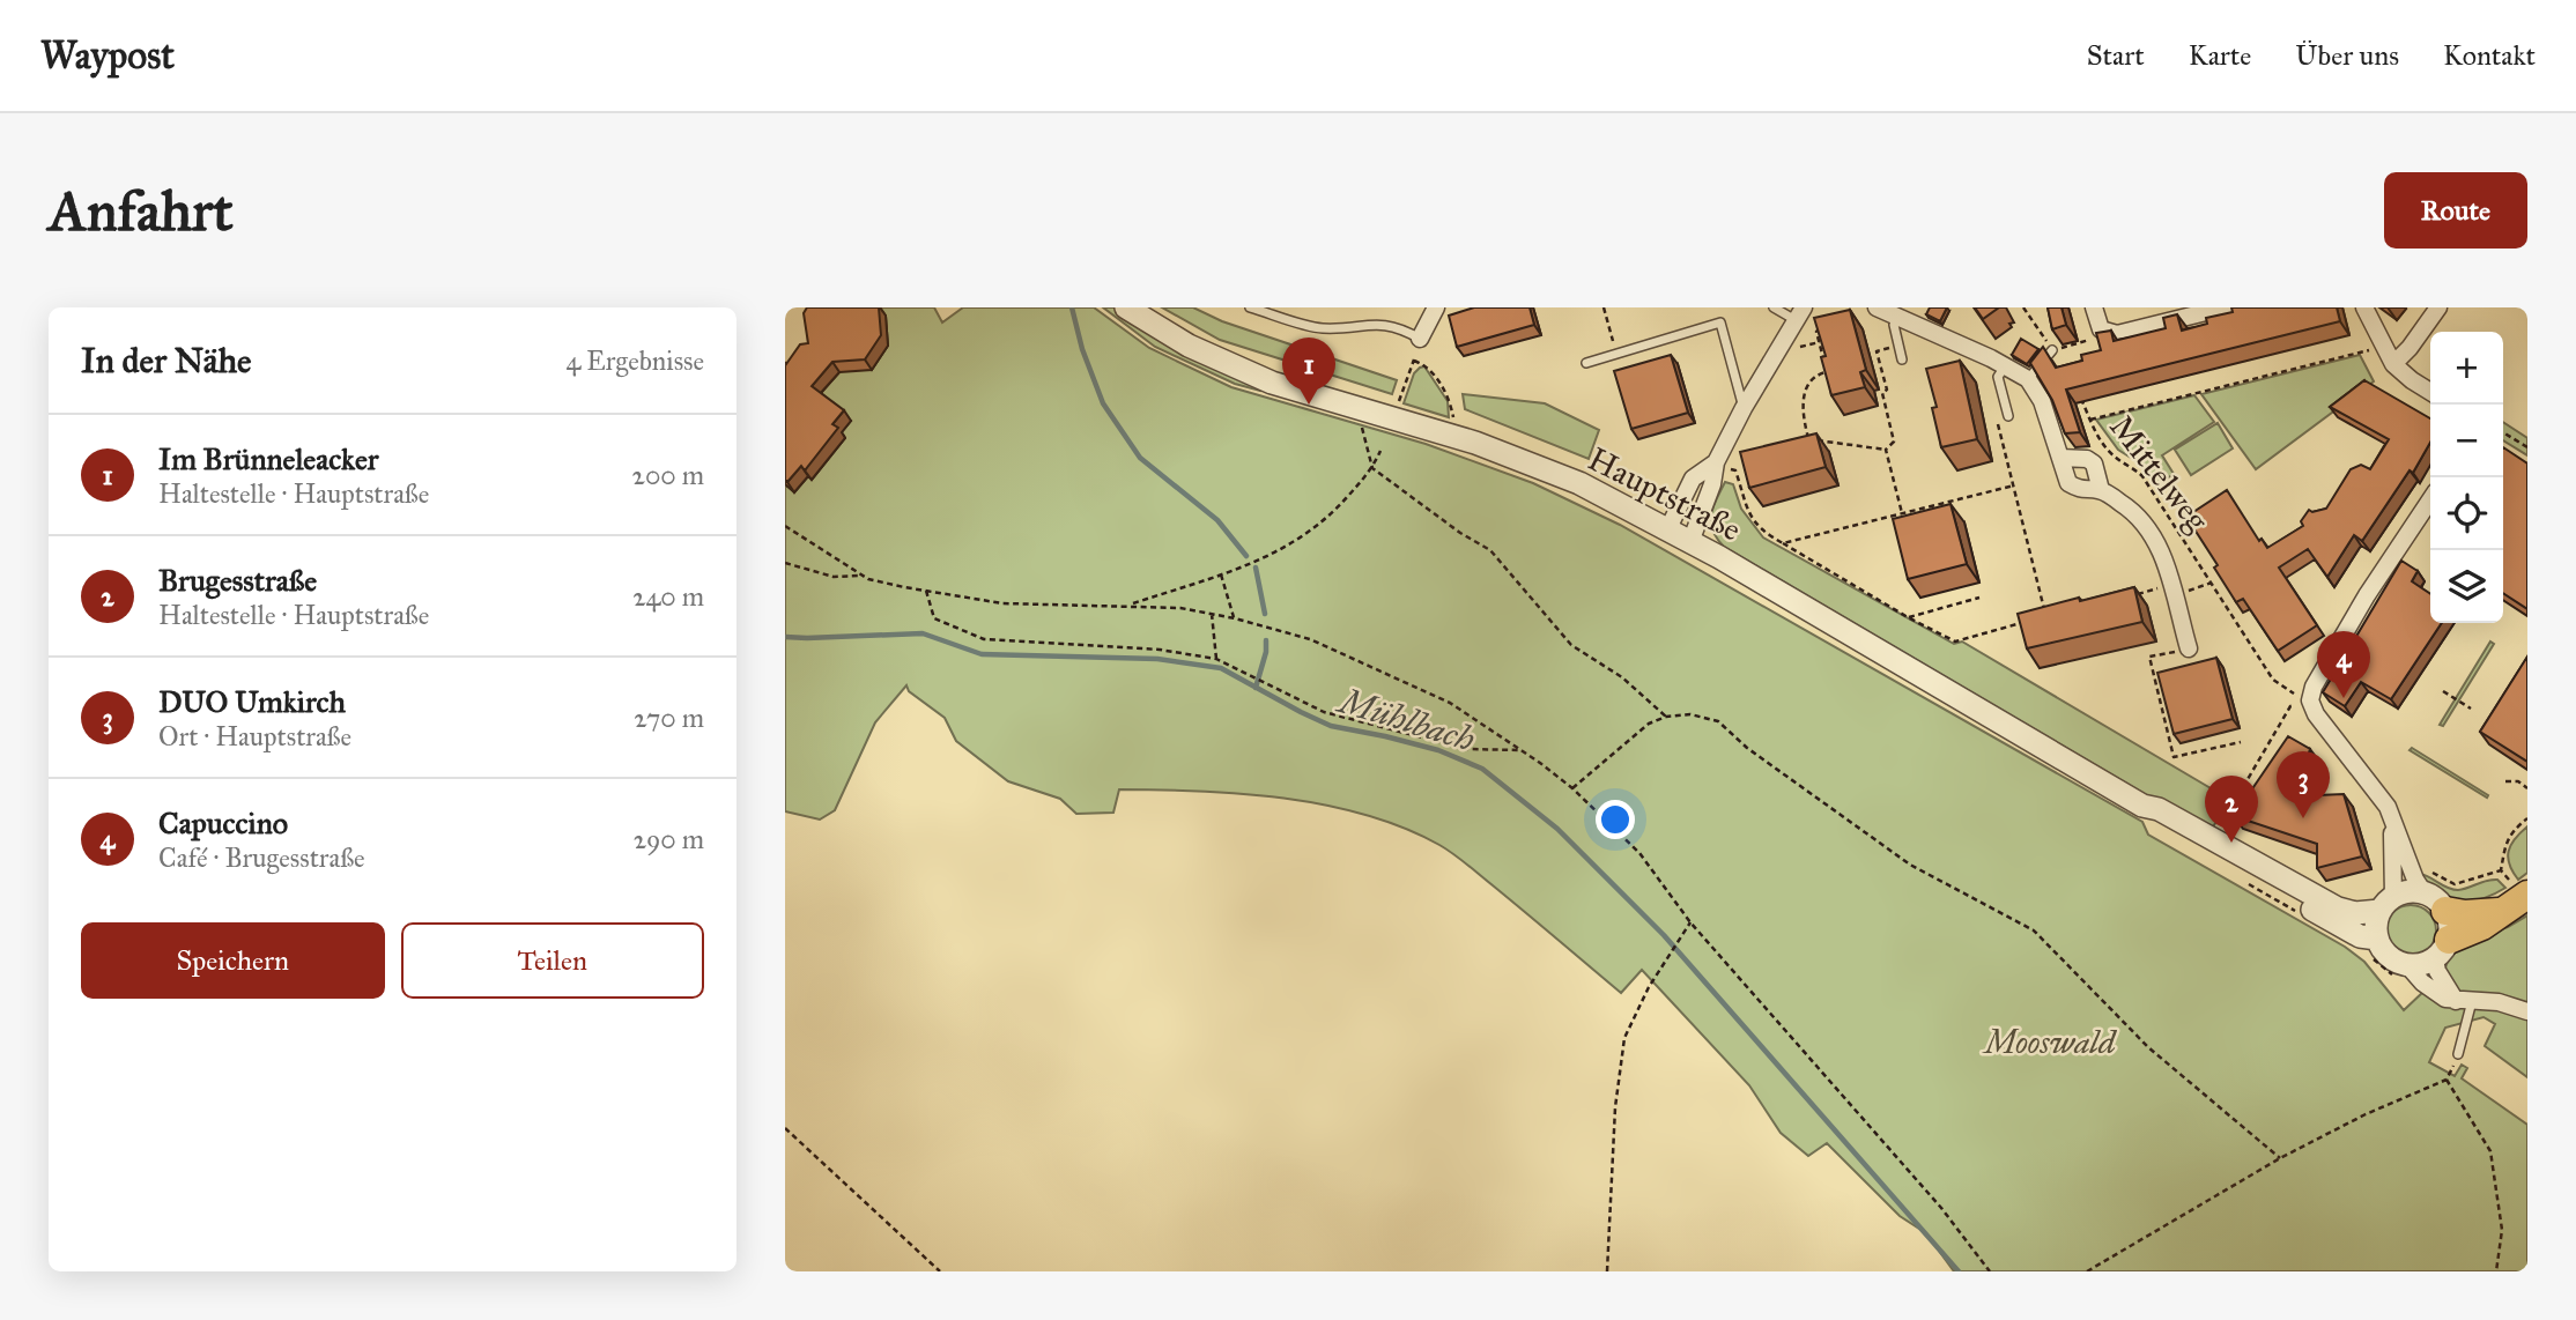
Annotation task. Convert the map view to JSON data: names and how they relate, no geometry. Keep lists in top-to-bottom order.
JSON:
{
  "streets": {
    "street": ["Hauptstraße"],
    "path": ["Mittelweg"]
  },
  "water": ["Mühlbach"],
  "parks": ["Mooswald"],
  "page": {
    "header": "Waypost",
    "nav": [
      "Start",
      "Karte",
      "Über uns",
      "Kontakt"
    ],
    "buttons": [
      "Route",
      ["Speichern", "Teilen"]
    ],
    "title": "Anfahrt",
    "heading": ["In der Nähe", "4 Ergebnisse"],
    "map_buttons": ["+", "−"],
    "pins": [
      "1",
      "4",
      "3",
      "2"
    ],
    "list": [
      {
        "mark": "1",
        "name": "Im Brünneleacker",
        "note": "Haltestelle · Hauptstraße",
        "value": "200 m"
      },
      {
        "mark": "2",
        "name": "Brugesstraße",
        "note": "Haltestelle · Hauptstraße",
        "value": "240 m"
      },
      {
        "mark": "3",
        "name": "DUO Umkirch",
        "note": "Ort · Hauptstraße",
        "value": "270 m"
      },
      {
        "mark": "4",
        "name": "Capuccino",
        "note": "Café · Brugesstraße",
        "value": "290 m"
      }
    ]
  }
}
